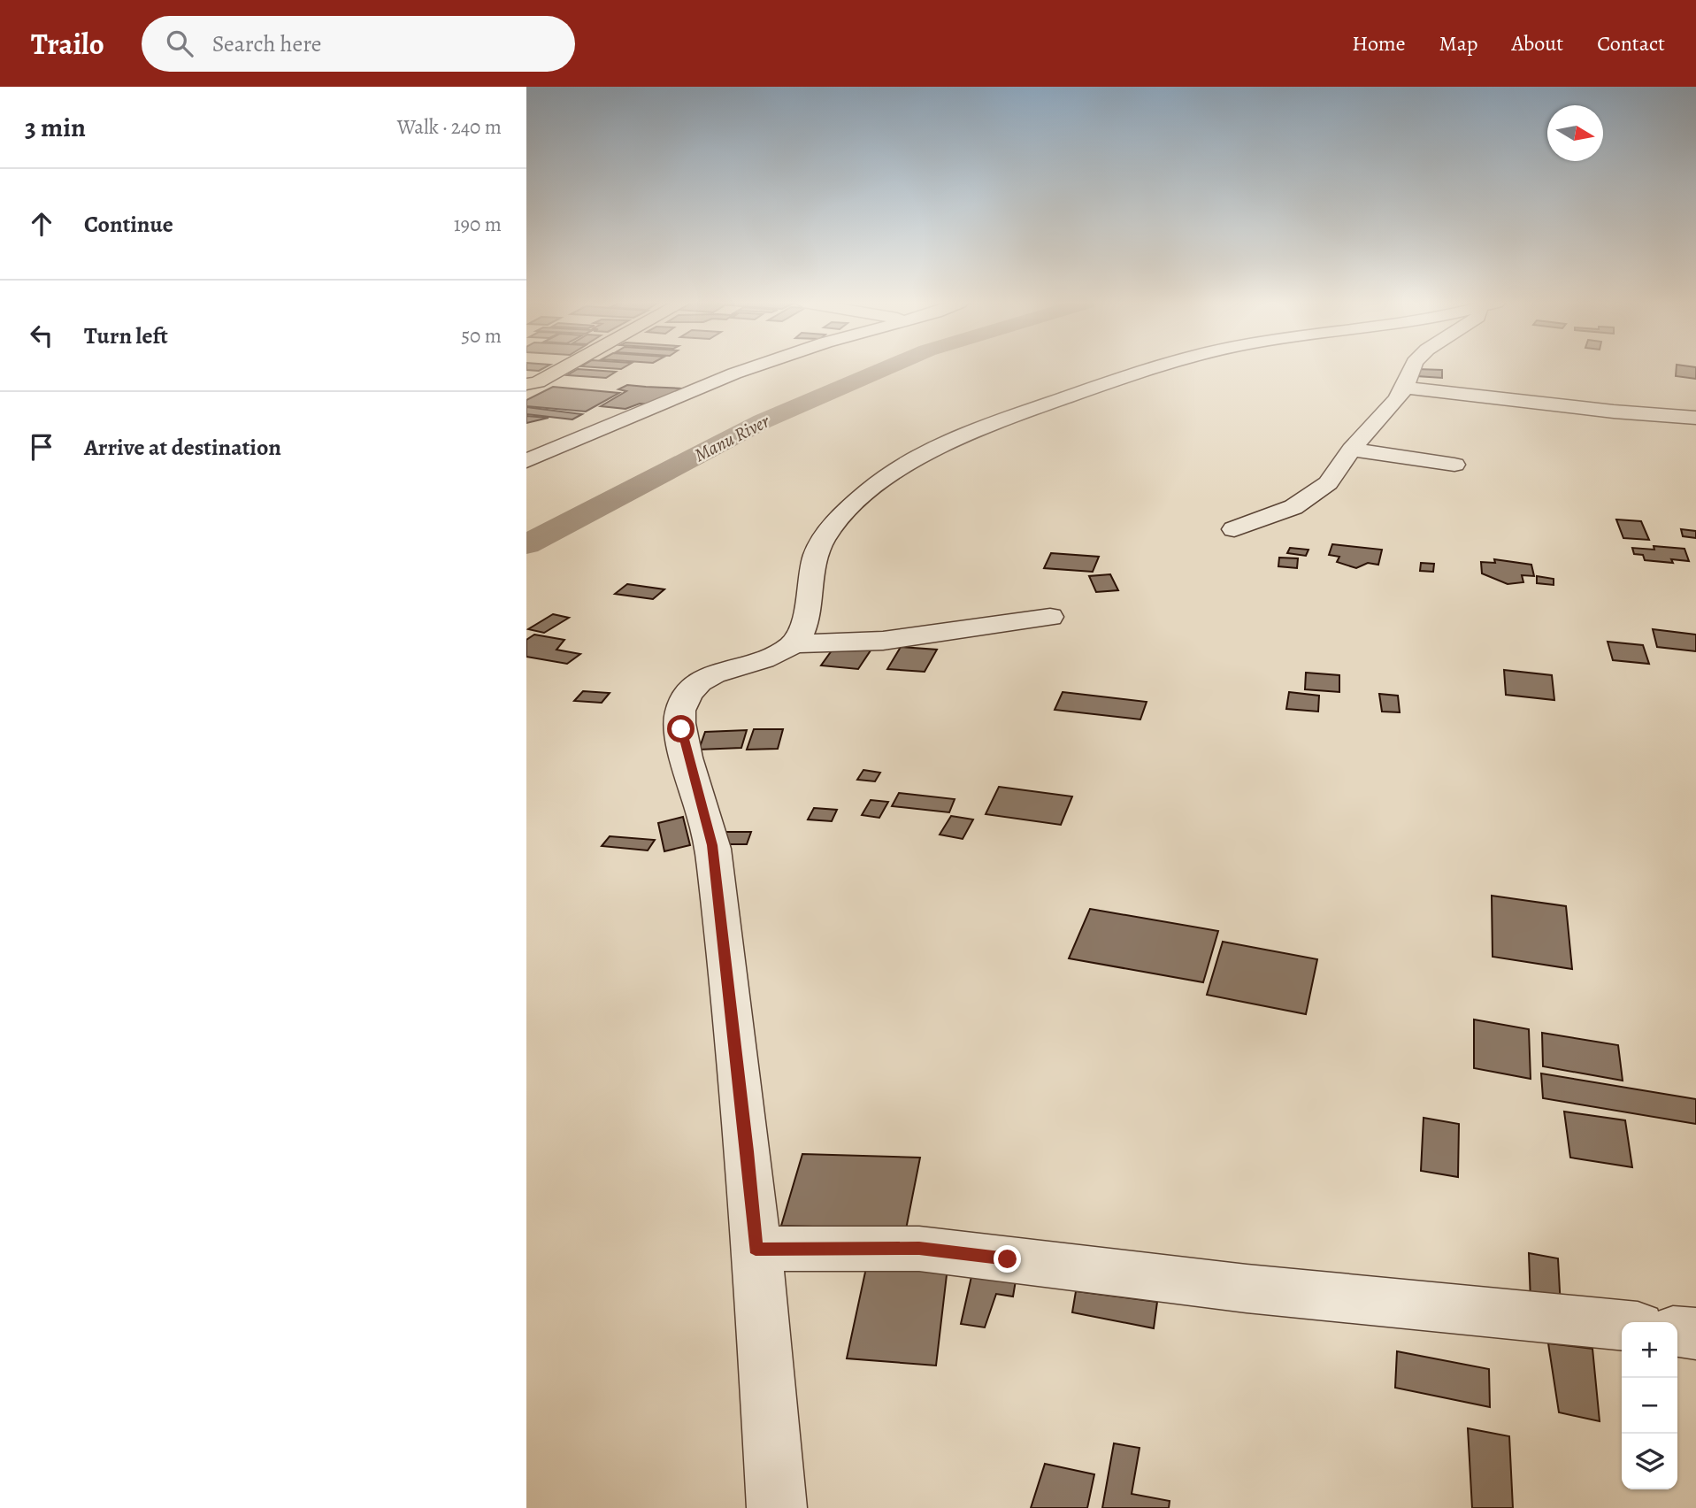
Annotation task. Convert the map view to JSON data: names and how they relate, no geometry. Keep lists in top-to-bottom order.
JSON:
{
  "water": ["Manu River"],
  "north": "right",
  "page": {
    "header": "Trailo",
    "search": "Search here",
    "nav": [
      "Home",
      "Map",
      "About",
      "Contact"
    ],
    "heading": ["3 min", "Walk · 240 m"],
    "list": [
      ["Continue", "190 m"],
      ["Turn left", "50 m"],
      "Arrive at destination"
    ],
    "map_buttons": ["+", "−"]
  }
}
